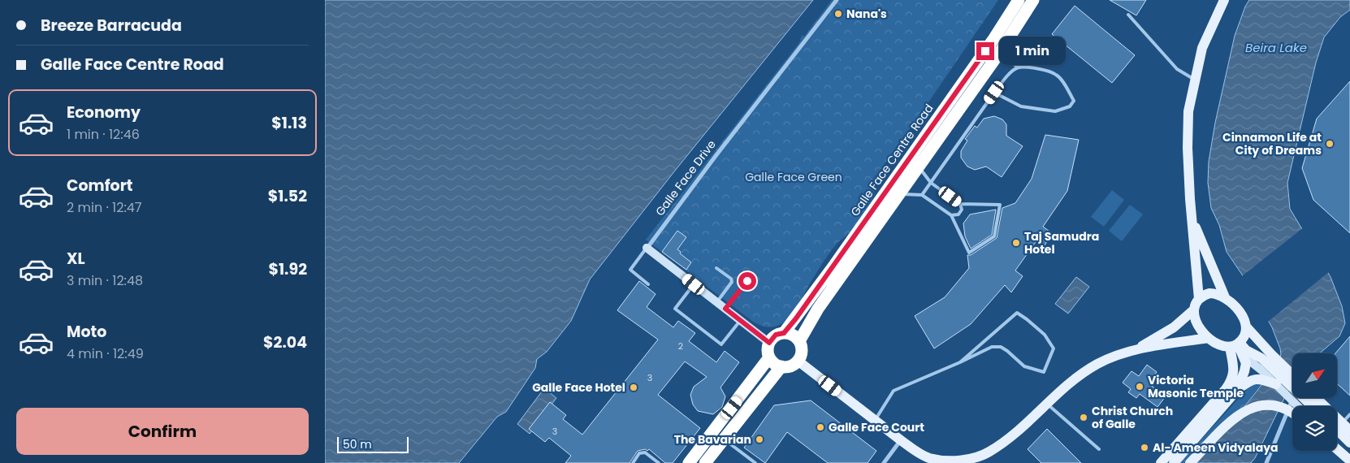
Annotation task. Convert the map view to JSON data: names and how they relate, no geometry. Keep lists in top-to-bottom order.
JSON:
{
  "streets": {
    "highway": ["Galle Face Centre Road"],
    "street": ["Galle Face Drive"]
  },
  "water": ["Beira Lake"],
  "parks": ["Galle Face Green"],
  "places": [
    "Nana's",
    "Cinnamon Life at City of Dreams",
    "Taj Samudra Hotel",
    "Victoria Masonic Temple",
    "Galle Face Hotel",
    "Christ Church of Galle",
    "Galle Face Court",
    "The Bavarian",
    "Al- Ameen Vidyalaya"
  ],
  "house_numbers": ["2", "3", "3"],
  "scale_bar": "50 m",
  "north": "top right",
  "page": {
    "banner": ["Breeze Barracuda", "Galle Face Centre Road"],
    "bubble": "1 min",
    "list": [
      {
        "name": "Economy",
        "note": "1 min · 12:46",
        "value": "$1.13"
      },
      {
        "name": "Comfort",
        "note": "2 min · 12:47",
        "value": "$1.52"
      },
      {
        "name": "XL",
        "note": "3 min · 12:48",
        "value": "$1.92"
      },
      {
        "name": "Moto",
        "note": "4 min · 12:49",
        "value": "$2.04"
      }
    ],
    "buttons": "Confirm",
    "scale": "50 m"
  }
}
